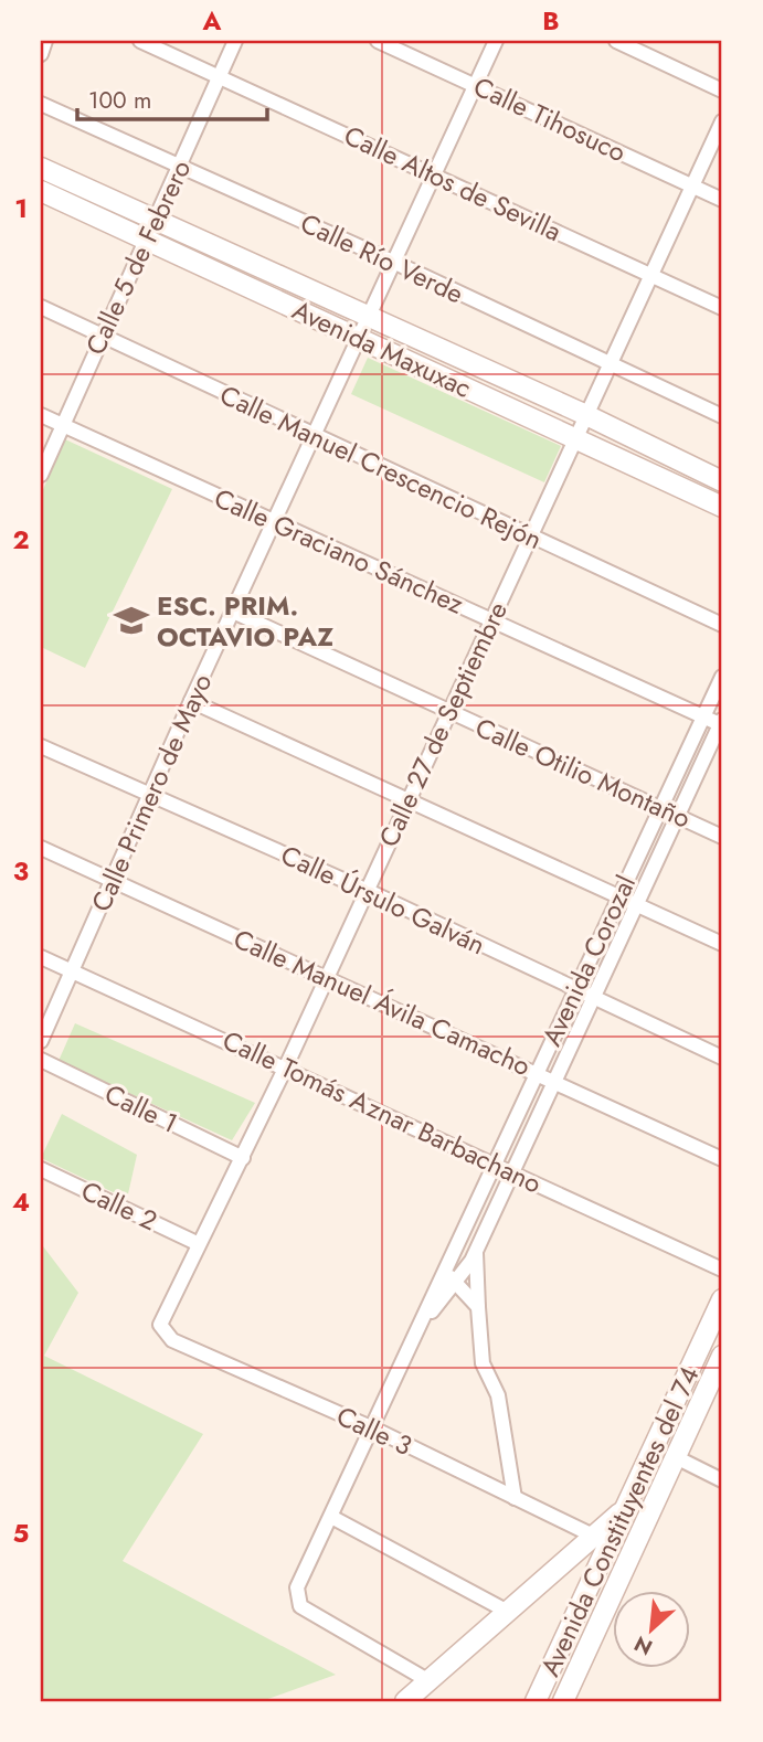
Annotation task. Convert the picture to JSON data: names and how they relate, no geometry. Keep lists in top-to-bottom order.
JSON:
{
  "streets": {
    "main road": ["Avenida Maxuxac", "Avenida Constituyentes del 74"],
    "street": [
      "Calle Tihosuco",
      "Calle Altos de Sevilla",
      "Calle 5 de Febrero",
      "Calle Río Verde",
      "Calle Manuel Crescencio Rejón",
      "Calle Graciano Sánchez",
      "Calle 27 de Septiembre",
      "Calle Otilio Montaño",
      "Calle Primero de Mayo",
      "Calle Úrsulo Galván",
      "Avenida Corozal",
      "Calle Manuel Ávila Camacho",
      "Calle 1",
      "Calle Tomás Aznar Barbachano",
      "Calle 2",
      "Calle 3"
    ]
  },
  "crossings": [
    ["Calle Tihosuco", "Calle 27 de Septiembre"],
    ["Calle Tihosuco", "Calle Primero de Mayo"],
    ["Calle Altos de Sevilla", "Calle 5 de Febrero"],
    ["Calle Altos de Sevilla", "Calle 27 de Septiembre"],
    ["Calle Altos de Sevilla", "Calle Primero de Mayo"],
    ["Calle 5 de Febrero", "Calle Río Verde"],
    ["Calle 5 de Febrero", "Avenida Maxuxac"],
    ["Calle 5 de Febrero", "Calle Manuel Crescencio Rejón"],
    ["Calle 5 de Febrero", "Calle Graciano Sánchez"],
    ["Calle Río Verde", "Calle 27 de Septiembre"],
    ["Calle Río Verde", "Calle Primero de Mayo"],
    ["Avenida Maxuxac", "Calle 27 de Septiembre"],
    ["Avenida Maxuxac", "Calle Primero de Mayo"],
    ["Calle Manuel Crescencio Rejón", "Calle 27 de Septiembre"],
    ["Calle Manuel Crescencio Rejón", "Calle Primero de Mayo"],
    ["Calle Graciano Sánchez", "Calle 27 de Septiembre"],
    ["Calle Graciano Sánchez", "Calle Primero de Mayo"],
    ["Calle Graciano Sánchez", "Avenida Corozal"],
    ["Calle 27 de Septiembre", "Calle Otilio Montaño"],
    ["Calle 27 de Septiembre", "Calle Úrsulo Galván"],
    ["Calle 27 de Septiembre", "Calle Manuel Ávila Camacho"],
    ["Calle 27 de Septiembre", "Calle 1"],
    ["Calle 27 de Septiembre", "Calle Tomás Aznar Barbachano"],
    ["Calle 27 de Septiembre", "Calle 2"],
    ["Calle 27 de Septiembre", "Calle 3"],
    ["Calle Otilio Montaño", "Calle Primero de Mayo"],
    ["Calle Otilio Montaño", "Avenida Corozal"],
    ["Calle Primero de Mayo", "Calle Úrsulo Galván"],
    ["Calle Primero de Mayo", "Calle Manuel Ávila Camacho"],
    ["Calle Primero de Mayo", "Calle Tomás Aznar Barbachano"],
    ["Calle Úrsulo Galván", "Avenida Corozal"],
    ["Avenida Corozal", "Calle Manuel Ávila Camacho"],
    ["Avenida Corozal", "Calle Tomás Aznar Barbachano"],
    ["Avenida Corozal", "Calle 3"]
  ],
  "places": {
    "school or university": ["ESC. PRIM. OCTAVIO PAZ"]
  },
  "scale_bar": "100 m",
  "north": "bottom left",
  "grid": {
    "columns": ["A", "B"],
    "rows": [
      "1",
      "2",
      "3",
      "4",
      "5"
    ]
  }
}
